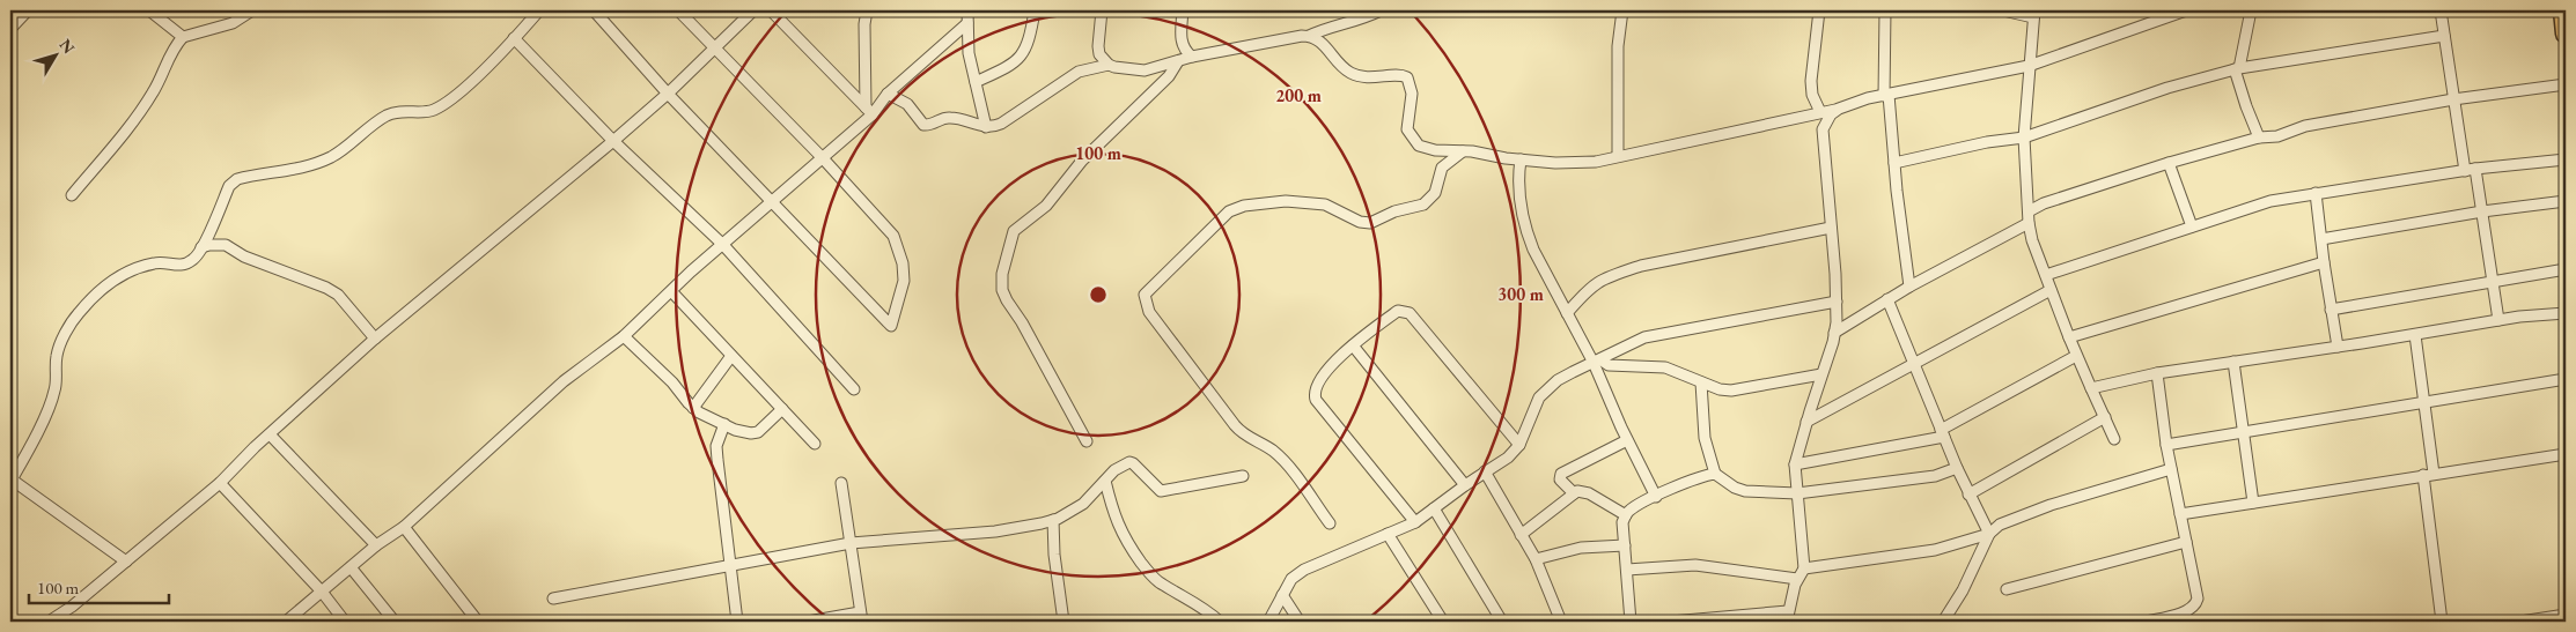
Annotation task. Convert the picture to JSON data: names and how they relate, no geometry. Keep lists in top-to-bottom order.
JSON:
{
  "scale_bar": "100 m",
  "north": "top right",
  "rings": ["200 m", "100 m", "300 m"]
}
